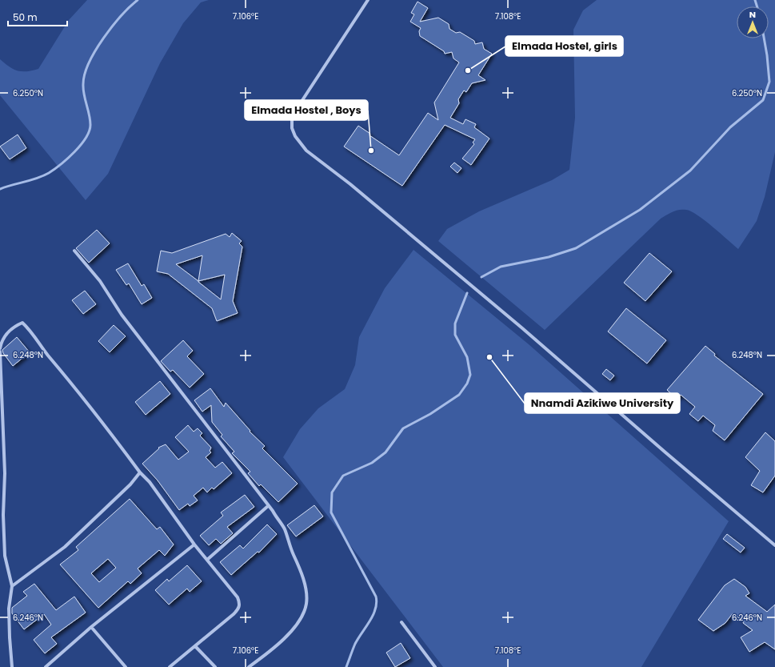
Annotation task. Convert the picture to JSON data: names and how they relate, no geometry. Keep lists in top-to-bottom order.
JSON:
{
  "places": ["Elmada Hostel, girls", "Elmada Hostel , Boys", "Nnamdi Azikiwe University"],
  "scale_bar": "50 m",
  "north": "top",
  "coordinates": [
    "7.106°E",
    "7.108°E",
    "6.250°N",
    "6.248°N",
    "6.246°N"
  ]
}
